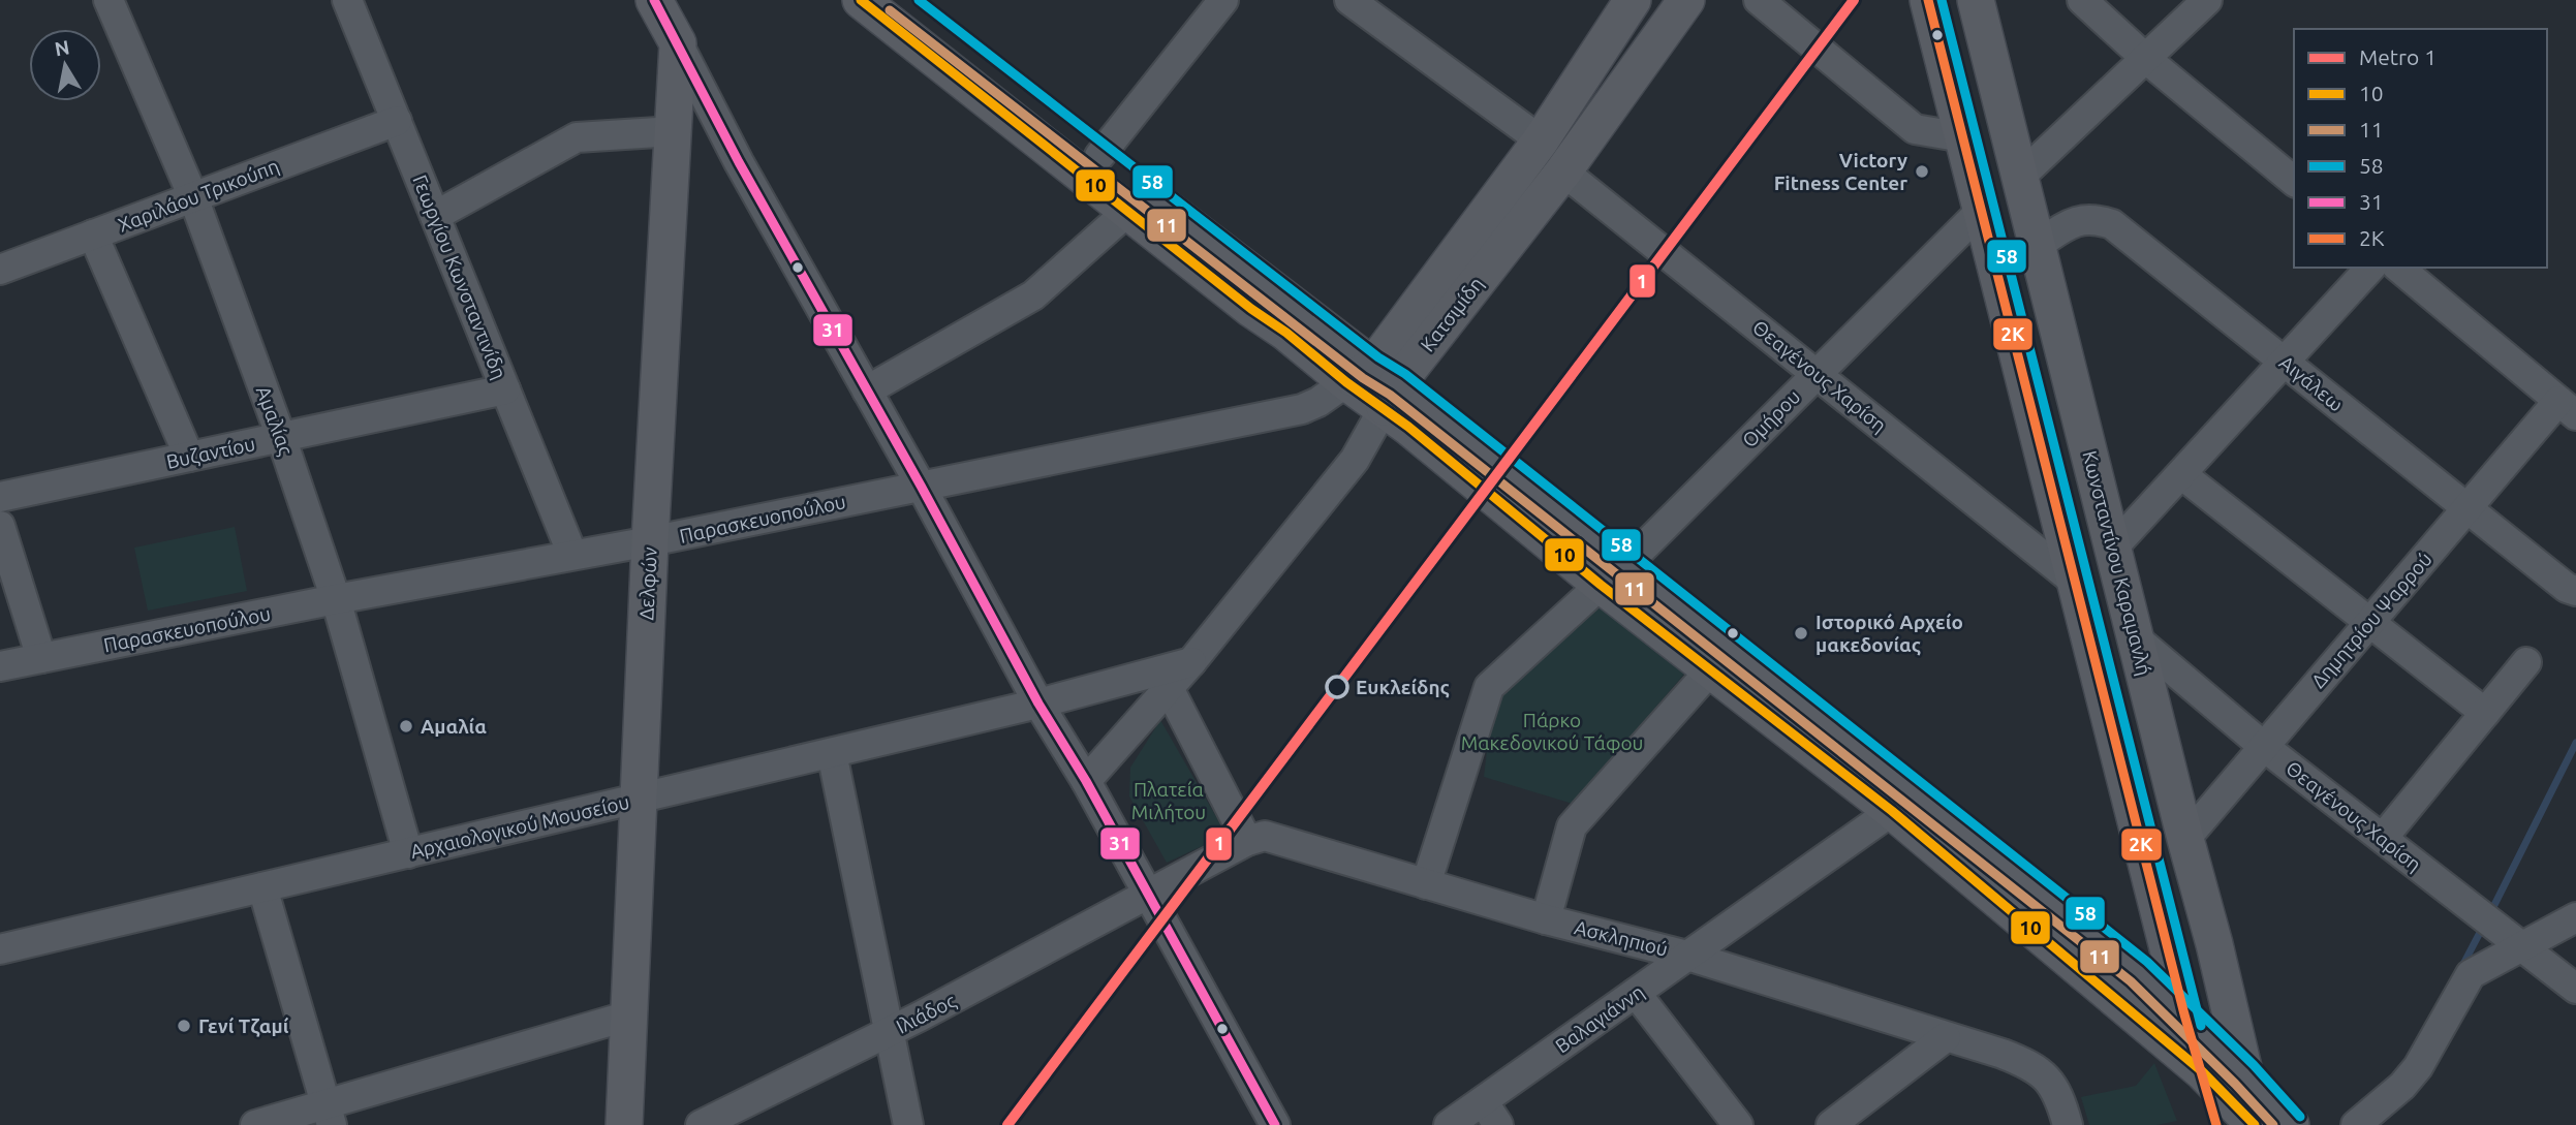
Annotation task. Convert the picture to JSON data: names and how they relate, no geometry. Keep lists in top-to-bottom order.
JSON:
{
  "streets": {
    "main road": ["Κατσιμίδη", "Κωνσταντίνου Καραμανλή", "Δελφών"],
    "street": [
      "Χαριλάου Τρικούπη",
      "Γεωργίου Κωνσταντινίδη",
      "Θεαγένους Χαρίση",
      "Αιγάλεω",
      "Ομήρου",
      "Αμαλίας",
      "Βυζαντίου",
      "Παρασκευοπούλου",
      "Δημητρίου Ψαρρού",
      "Αρχαιολογικού Μουσείου",
      "Ασκληπιού",
      "Ιλιάδος",
      "Βαλαγιάννη"
    ]
  },
  "crossings": [
    ["Χαριλάου Τρικούπη", "Γεωργίου Κωνσταντινίδη"],
    ["Χαριλάου Τρικούπη", "Αμαλίας"],
    ["Γεωργίου Κωνσταντινίδη", "Βυζαντίου"],
    ["Γεωργίου Κωνσταντινίδη", "Παρασκευοπούλου"],
    ["Κατσιμίδη", "Θεαγένους Χαρίση"],
    ["Κατσιμίδη", "Παρασκευοπούλου"],
    ["Θεαγένους Χαρίση", "Ομήρου"],
    ["Θεαγένους Χαρίση", "Κωνσταντίνου Καραμανλή"],
    ["Θεαγένους Χαρίση", "Δημητρίου Ψαρρού"],
    ["Αιγάλεω", "Κωνσταντίνου Καραμανλή"],
    ["Αιγάλεω", "Δημητρίου Ψαρρού"],
    ["Ομήρου", "Ασκληπιού"],
    ["Αμαλίας", "Βυζαντίου"],
    ["Αμαλίας", "Παρασκευοπούλου"],
    ["Αμαλίας", "Αρχαιολογικού Μουσείου"],
    ["Παρασκευοπούλου", "Δελφών"],
    ["Κωνσταντίνου Καραμανλή", "Δημητρίου Ψαρρού"],
    ["Δελφών", "Αρχαιολογικού Μουσείου"],
    ["Ασκληπιού", "Ιλιάδος"],
    ["Ασκληπιού", "Βαλαγιάννη"]
  ],
  "parks": ["Πάρκο Μακεδονικού Τάφου", "Πλατεία Μιλήτου"],
  "places": [
    "Victory Fitness Center",
    "Ιστορικό Αρχείο μακεδονίας",
    "Ευκλείδης",
    "Αμαλία",
    "Γενί Τζαμί"
  ],
  "lines": [
    "metro line 1",
    "transit line 10",
    "transit line 58",
    "transit line 31",
    "transit line 2Κ",
    "transit line 11"
  ],
  "legend": [
    "Metro 1",
    "10",
    "11",
    "58",
    "31",
    "2Κ"
  ],
  "north": "top"
}
